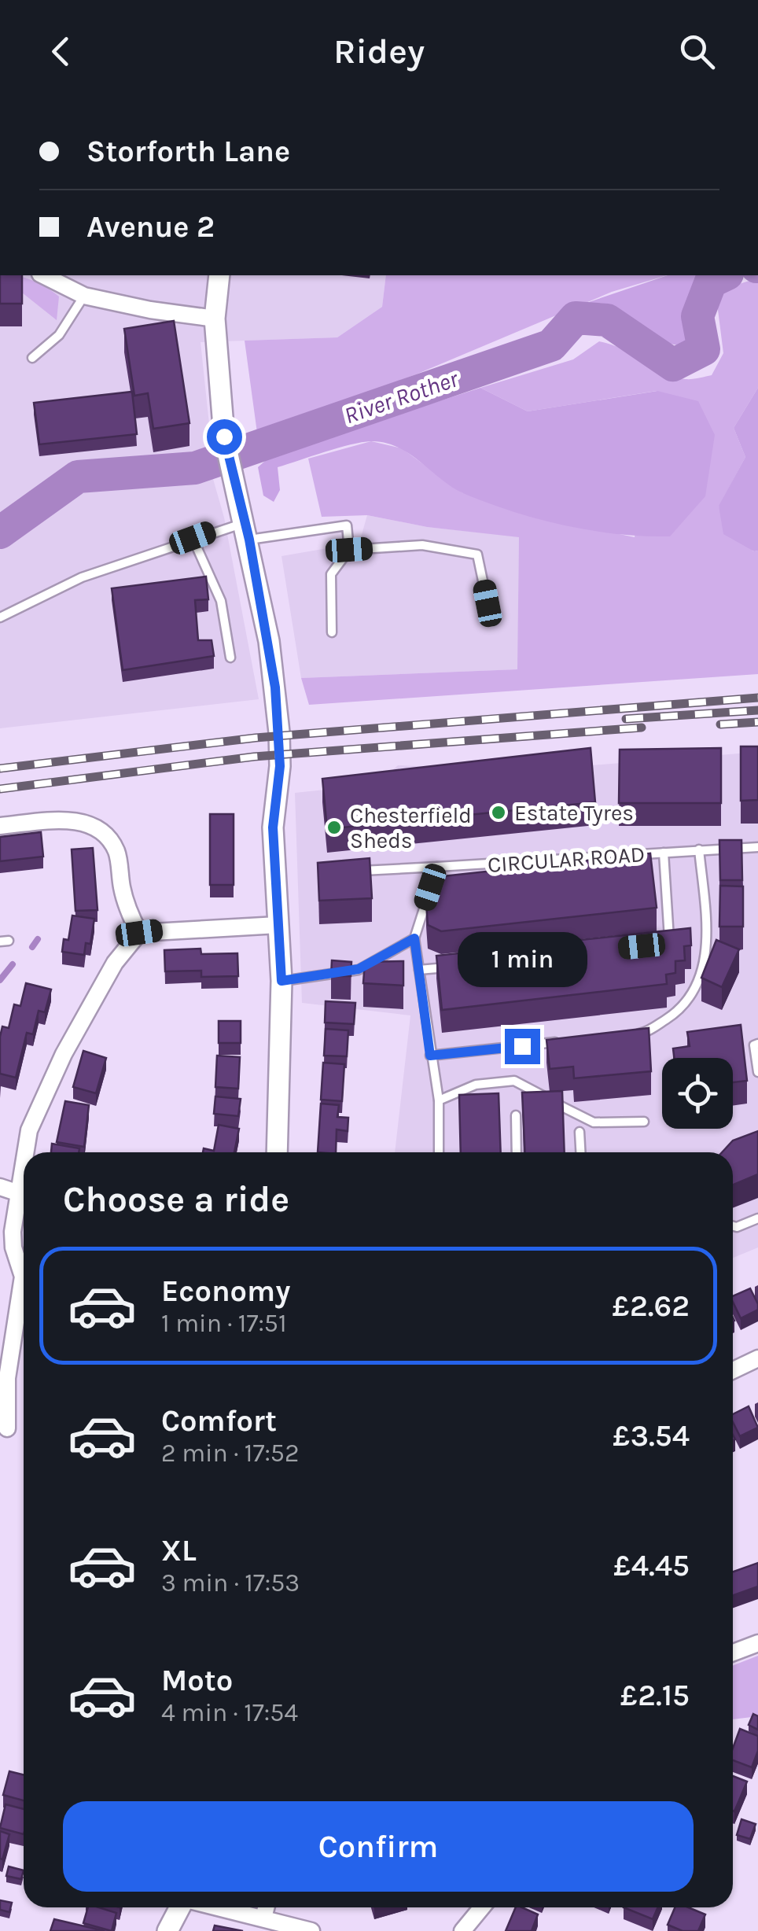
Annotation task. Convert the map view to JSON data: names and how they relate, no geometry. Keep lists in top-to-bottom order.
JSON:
{
  "streets": {
    "lane": ["CIRCULAR ROAD"]
  },
  "water": ["River Rother"],
  "places": ["Estate Tyres", "Chesterfield Sheds"],
  "page": {
    "header": "Ridey",
    "banner": ["Storforth Lane", "Avenue 2"],
    "bubble": "1 min",
    "heading": "Choose a ride",
    "list": [
      {
        "name": "Economy",
        "note": "1 min · 17:51",
        "value": "£2.62"
      },
      {
        "name": "Comfort",
        "note": "2 min · 17:52",
        "value": "£3.54"
      },
      {
        "name": "XL",
        "note": "3 min · 17:53",
        "value": "£4.45"
      },
      {
        "name": "Moto",
        "note": "4 min · 17:54",
        "value": "£2.15"
      }
    ],
    "buttons": "Confirm"
  }
}
